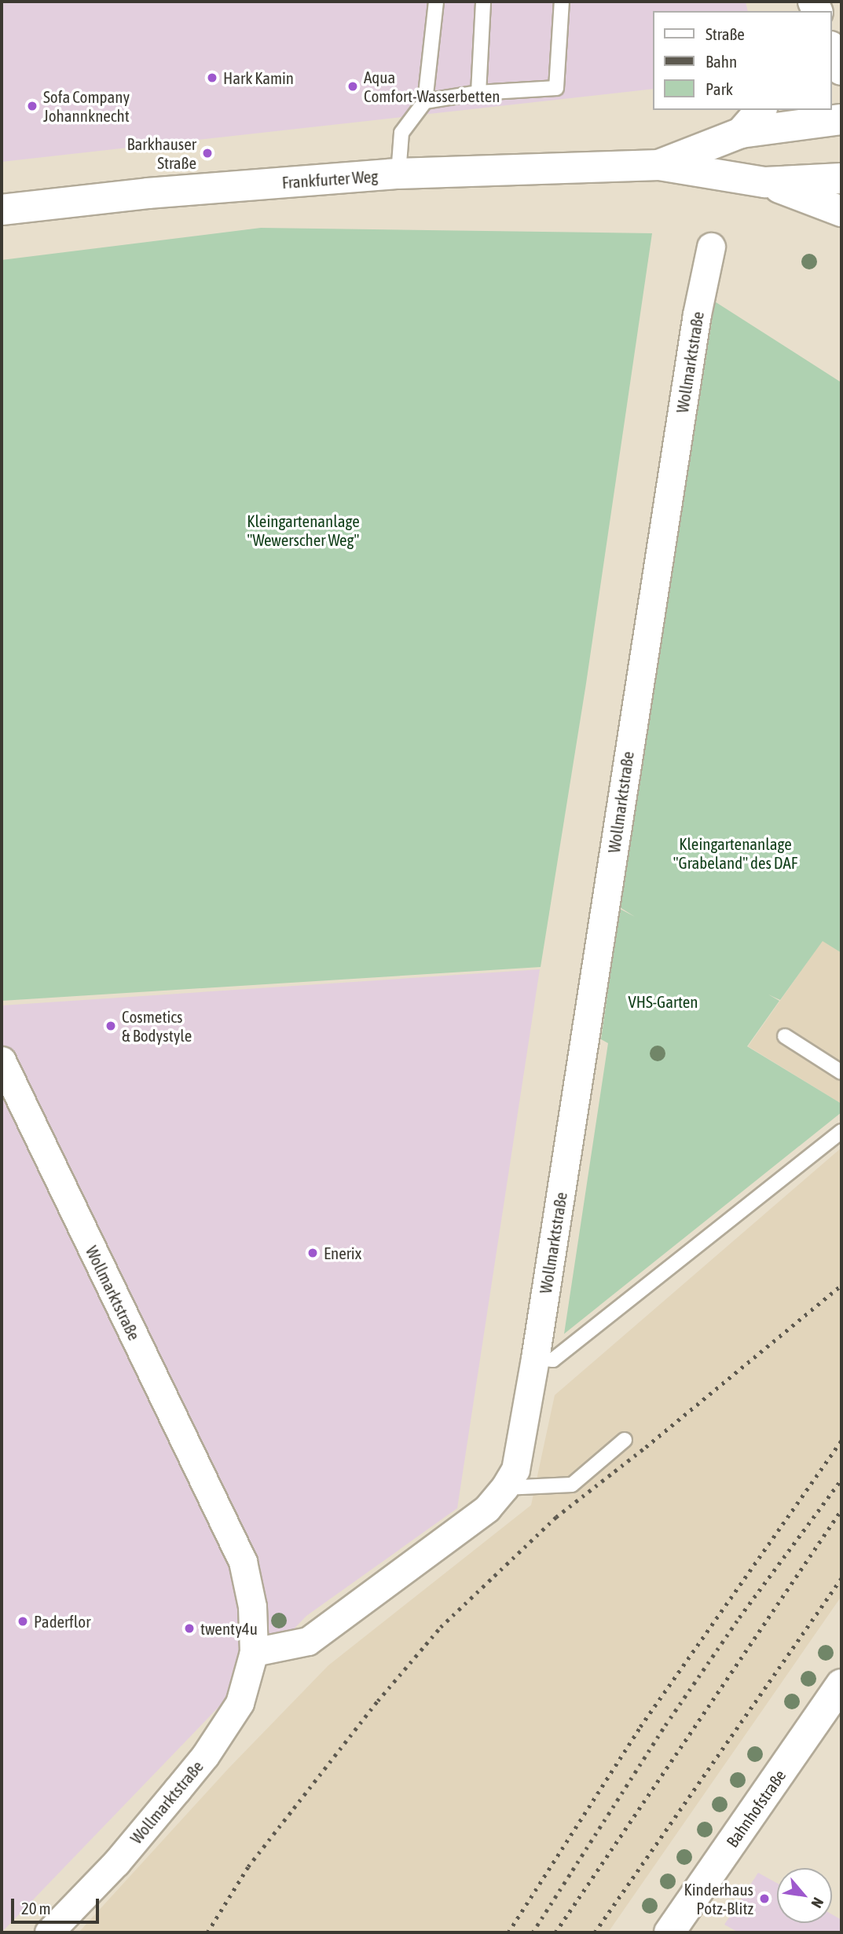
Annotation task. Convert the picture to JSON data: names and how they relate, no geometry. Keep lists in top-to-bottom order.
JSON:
{
  "streets": {
    "main road": ["Frankfurter Weg", "Bahnhofstraße"],
    "street": ["Wollmarktstraße"]
  },
  "parks": ["Kleingartenanlage \"Wewerscher Weg\"", "Kleingartenanlage \"Grabeland\" des DAF", "VHS-Garten"],
  "places": [
    "Hark Kamin",
    "Aqua Comfort-Wasserbetten",
    "Sofa Company Johannknecht",
    "Barkhauser Straße",
    "Cosmetics & Bodystyle",
    "Enerix",
    "Paderflor",
    "twenty4u",
    "Kinderhaus Potz-Blitz"
  ],
  "legend": ["Straße", "Bahn", "Park"],
  "scale_bar": "20 m",
  "north": "bottom right"
}
